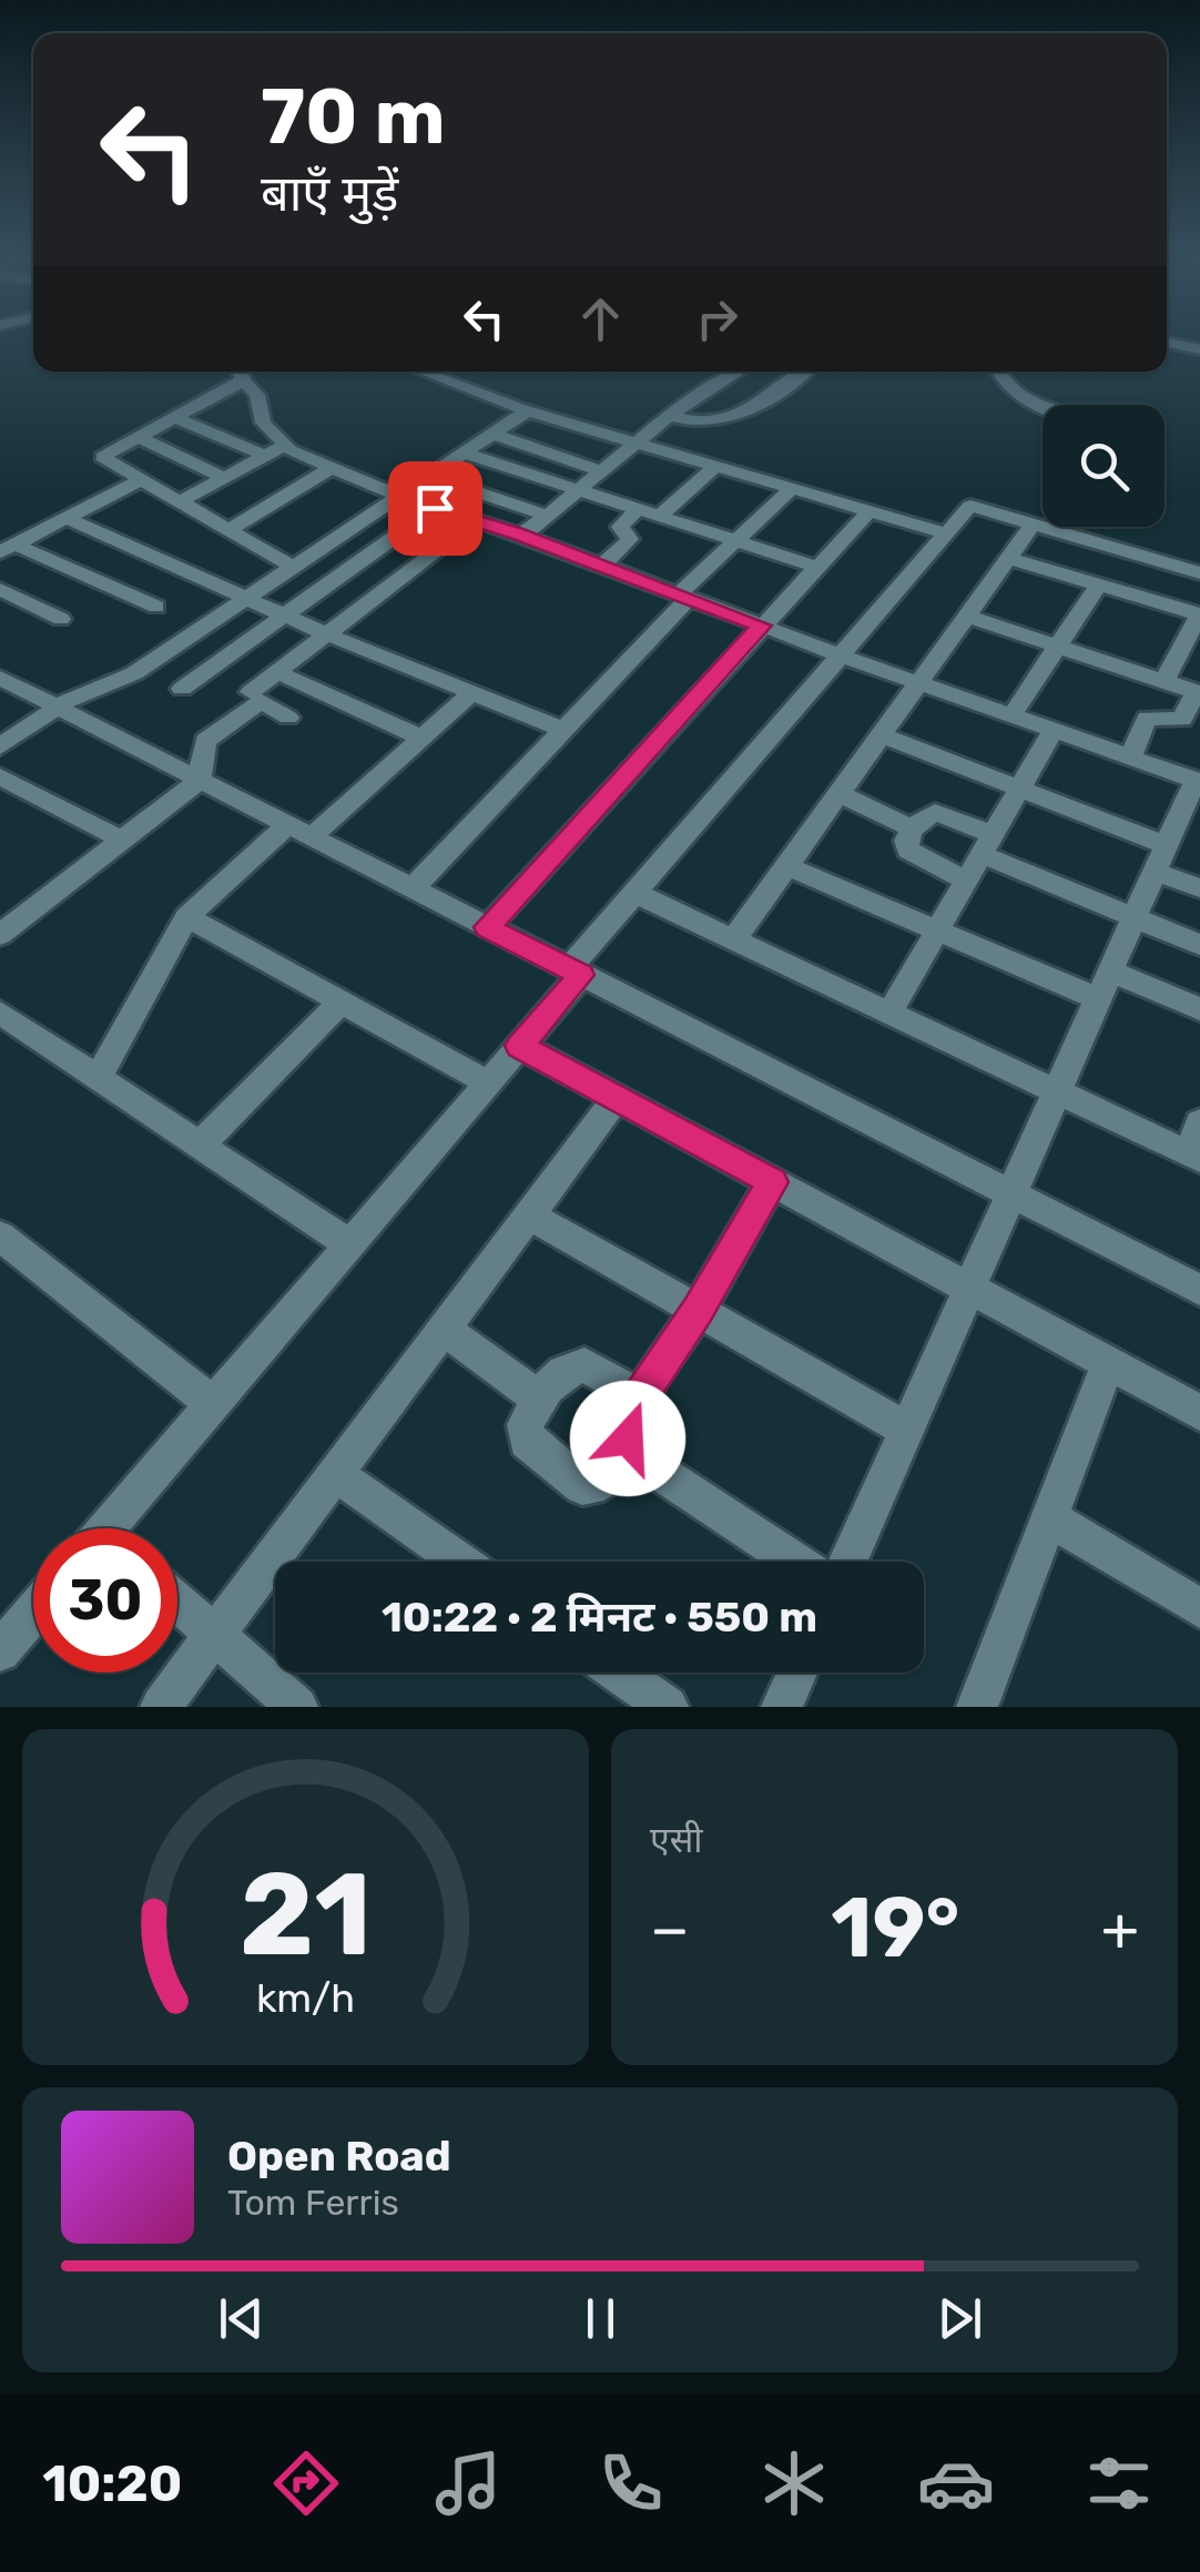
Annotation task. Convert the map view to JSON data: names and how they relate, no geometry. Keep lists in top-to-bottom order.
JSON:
{
  "page": {
    "turn": ["70 m", "बाएँ मुड़ें"],
    "limit": "30",
    "trip": "10:22 · 2 मिनट · 550 m",
    "tile": "एसी",
    "heat": ["−", "19°", "+"],
    "song": ["Open Road", "Tom Ferris"],
    "tabs": "10:20",
    "gauge": ["21", "km/h"]
  }
}
